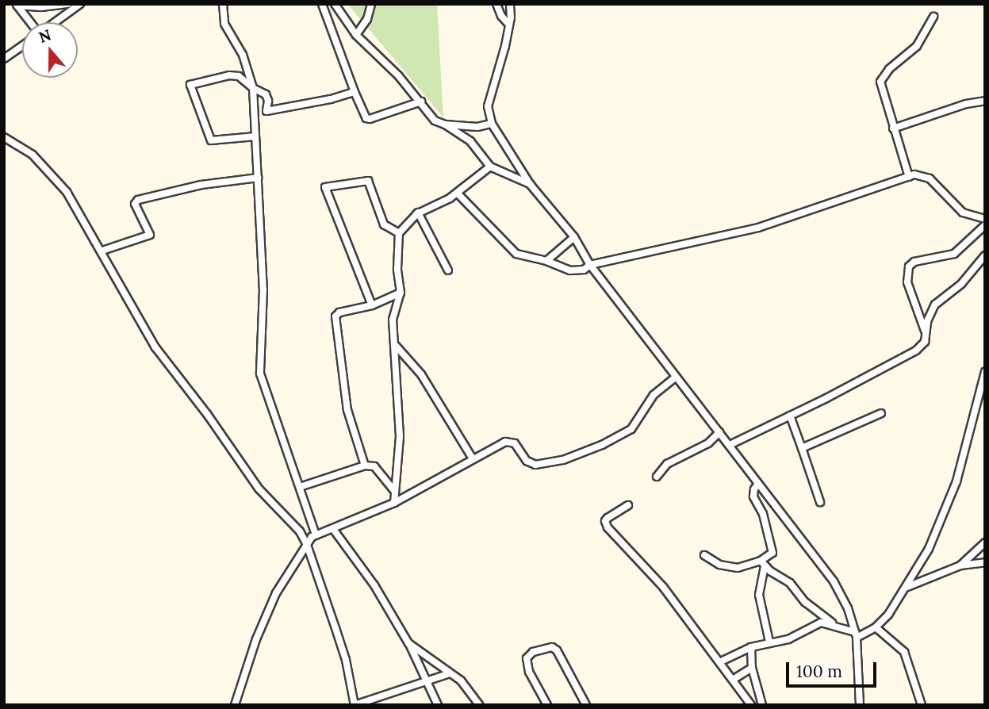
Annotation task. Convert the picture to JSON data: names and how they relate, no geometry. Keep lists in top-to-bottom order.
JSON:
{
  "scale_bar": "100 m",
  "north": "top"
}
